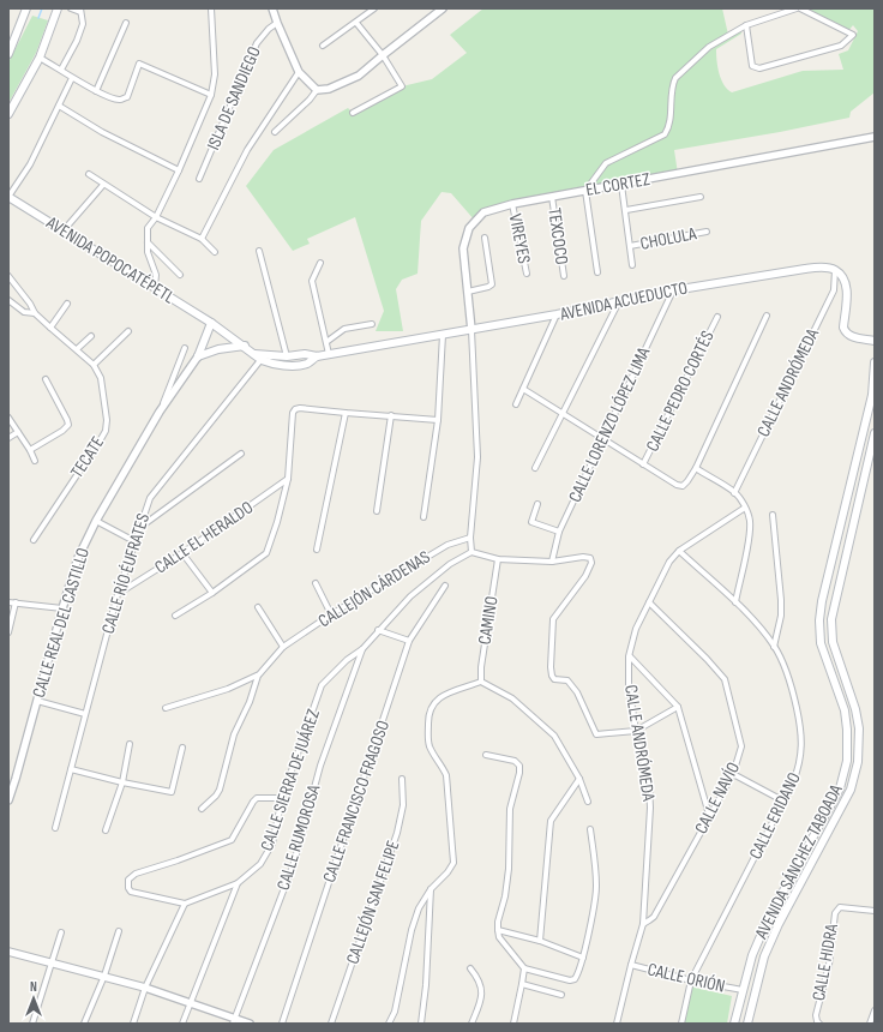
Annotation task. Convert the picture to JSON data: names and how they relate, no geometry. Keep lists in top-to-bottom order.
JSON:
{
  "streets": {
    "main road": ["AVENIDA POPOCATÉPETL", "AVENIDA ACUEDUCTO", "AVENIDA SÁNCHEZ TABOADA"],
    "street": [
      "ISLA DE SANDIEGO",
      "EL CORTEZ",
      "TEXCOCO",
      "VIREYES",
      "CHOLULA",
      "CALLE ANDRÓMEDA",
      "CALLE PEDRO CORTÉS",
      "CALLE LORENZO LÓPEZ LIMA",
      "TECATE",
      "CALLE EL HERALDO",
      "CALLE RÍO ÉUFRATES",
      "CALLEJÓN CÁRDENAS",
      "CAMINO",
      "CALLE REAL DEL CASTILLO",
      "CALLE SIERRA DE JUÁREZ",
      "CALLE NAVÍO",
      "CALLE FRANCISCO FRAGOSO",
      "CALLE ERIDANO",
      "CALLE RUMOROSA",
      "CALLEJÓN SAN FELIPE",
      "CALLE HIDRA",
      "CALLE ORIÓN"
    ]
  },
  "crossings": [
    ["EL CORTEZ", "TEXCOCO"],
    ["EL CORTEZ", "VIREYES"],
    ["EL CORTEZ", "AVENIDA ACUEDUCTO"],
    ["AVENIDA ACUEDUCTO", "CALLE ANDRÓMEDA"],
    ["AVENIDA ACUEDUCTO", "CALLE LORENZO LÓPEZ LIMA"],
    ["AVENIDA ACUEDUCTO", "CALLE RÍO ÉUFRATES"],
    ["CALLE ANDRÓMEDA", "CALLE NAVÍO"],
    ["CALLE ANDRÓMEDA", "CALLE ERIDANO"],
    ["CALLE ANDRÓMEDA", "CALLE ORIÓN"],
    ["CALLE EL HERALDO", "CALLE RÍO ÉUFRATES"],
    ["CALLE SIERRA DE JUÁREZ", "CALLE RUMOROSA"],
    ["CALLE ERIDANO", "CALLE ORIÓN"],
    ["AVENIDA SÁNCHEZ TABOADA", "CALLE ORIÓN"]
  ],
  "north": "top"
}
